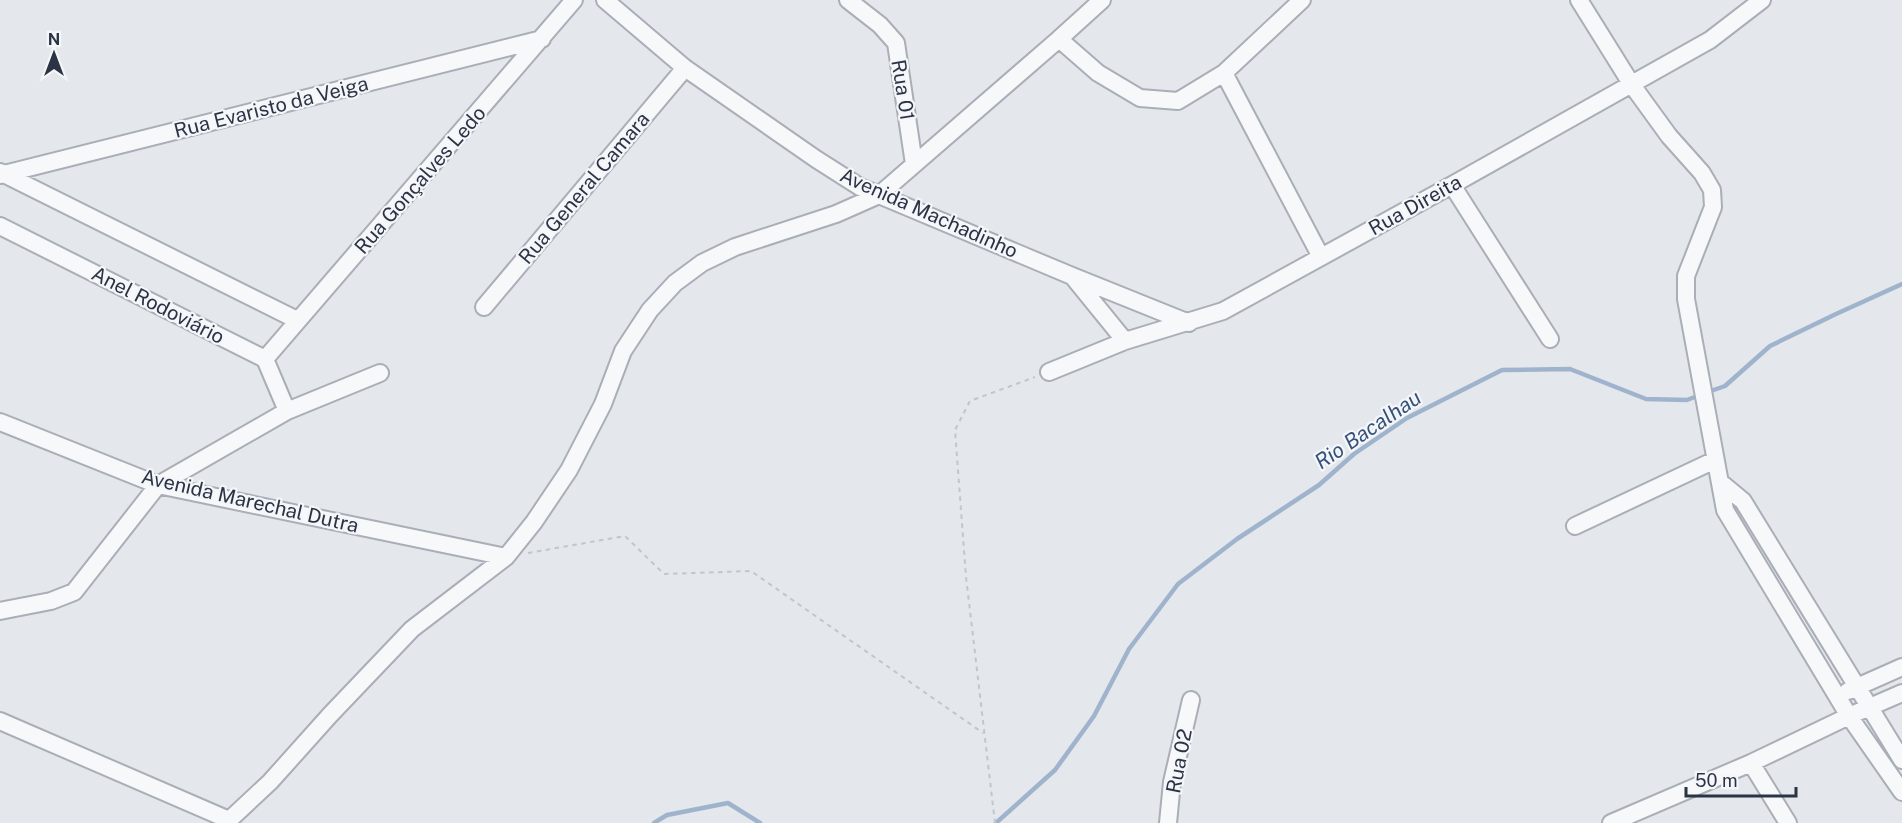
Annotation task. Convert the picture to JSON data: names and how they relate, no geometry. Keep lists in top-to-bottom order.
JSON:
{
  "streets": {
    "street": [
      "Rua 01",
      "Rua Evaristo da Veiga",
      "Rua Gonçalves Ledo",
      "Rua General Camara",
      "Rua Direita",
      "Avenida Machadinho",
      "Anel Rodoviário",
      "Avenida Marechal Dutra",
      "Rua 02"
    ]
  },
  "crossings": [
    ["Rua Evaristo da Veiga", "Rua Gonçalves Ledo"],
    ["Rua Gonçalves Ledo", "Anel Rodoviário"],
    ["Rua General Camara", "Avenida Machadinho"],
    ["Rua Direita", "Avenida Machadinho"]
  ],
  "water": ["Rio Bacalhau"],
  "scale_bar": "50 m",
  "north": "top"
}
